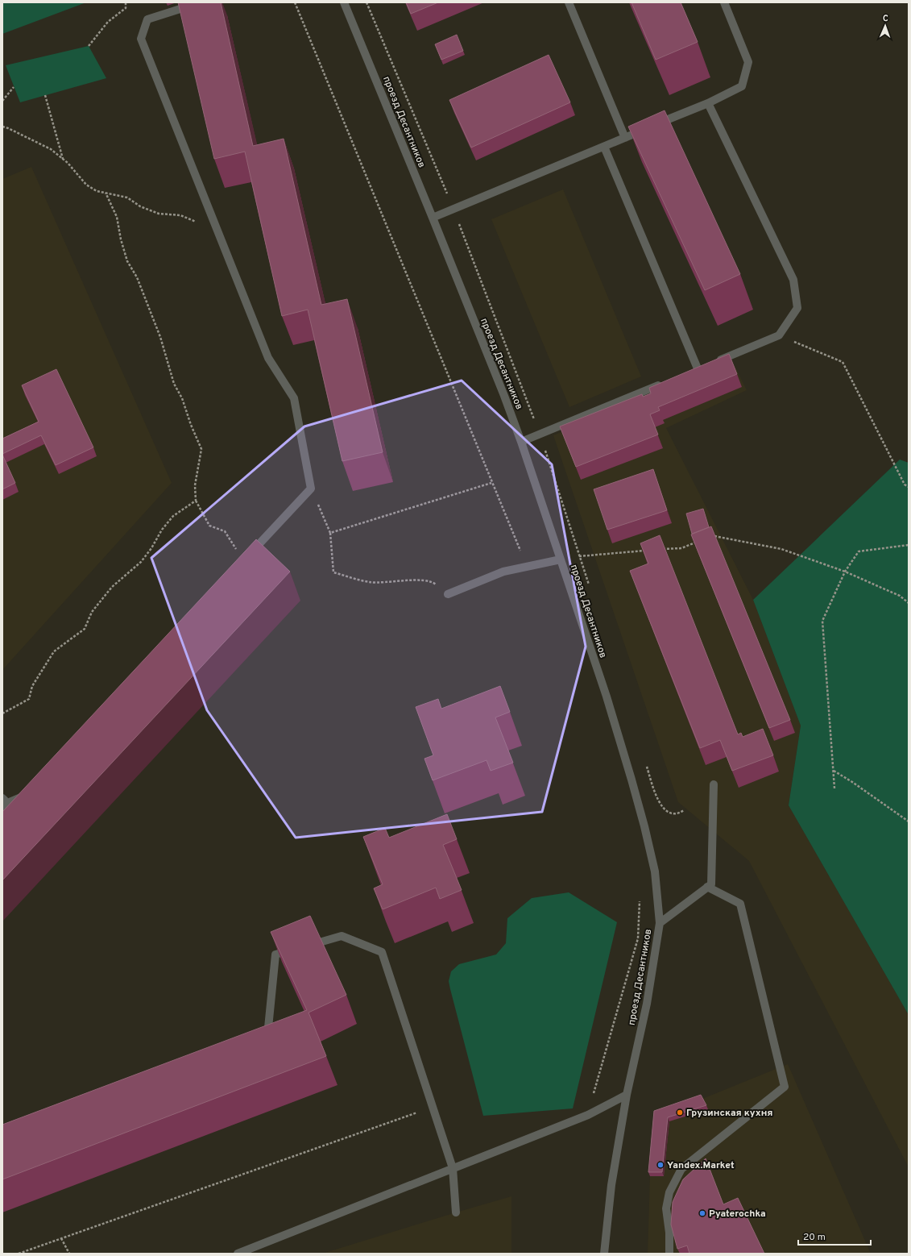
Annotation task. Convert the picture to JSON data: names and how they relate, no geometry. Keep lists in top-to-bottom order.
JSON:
{
  "streets": {
    "street": ["проезд Десантников"]
  },
  "places": ["Грузинская кухня", "Yandex.Market", "Pyaterochka"],
  "scale_bar": "20 m",
  "north": "top"
}
